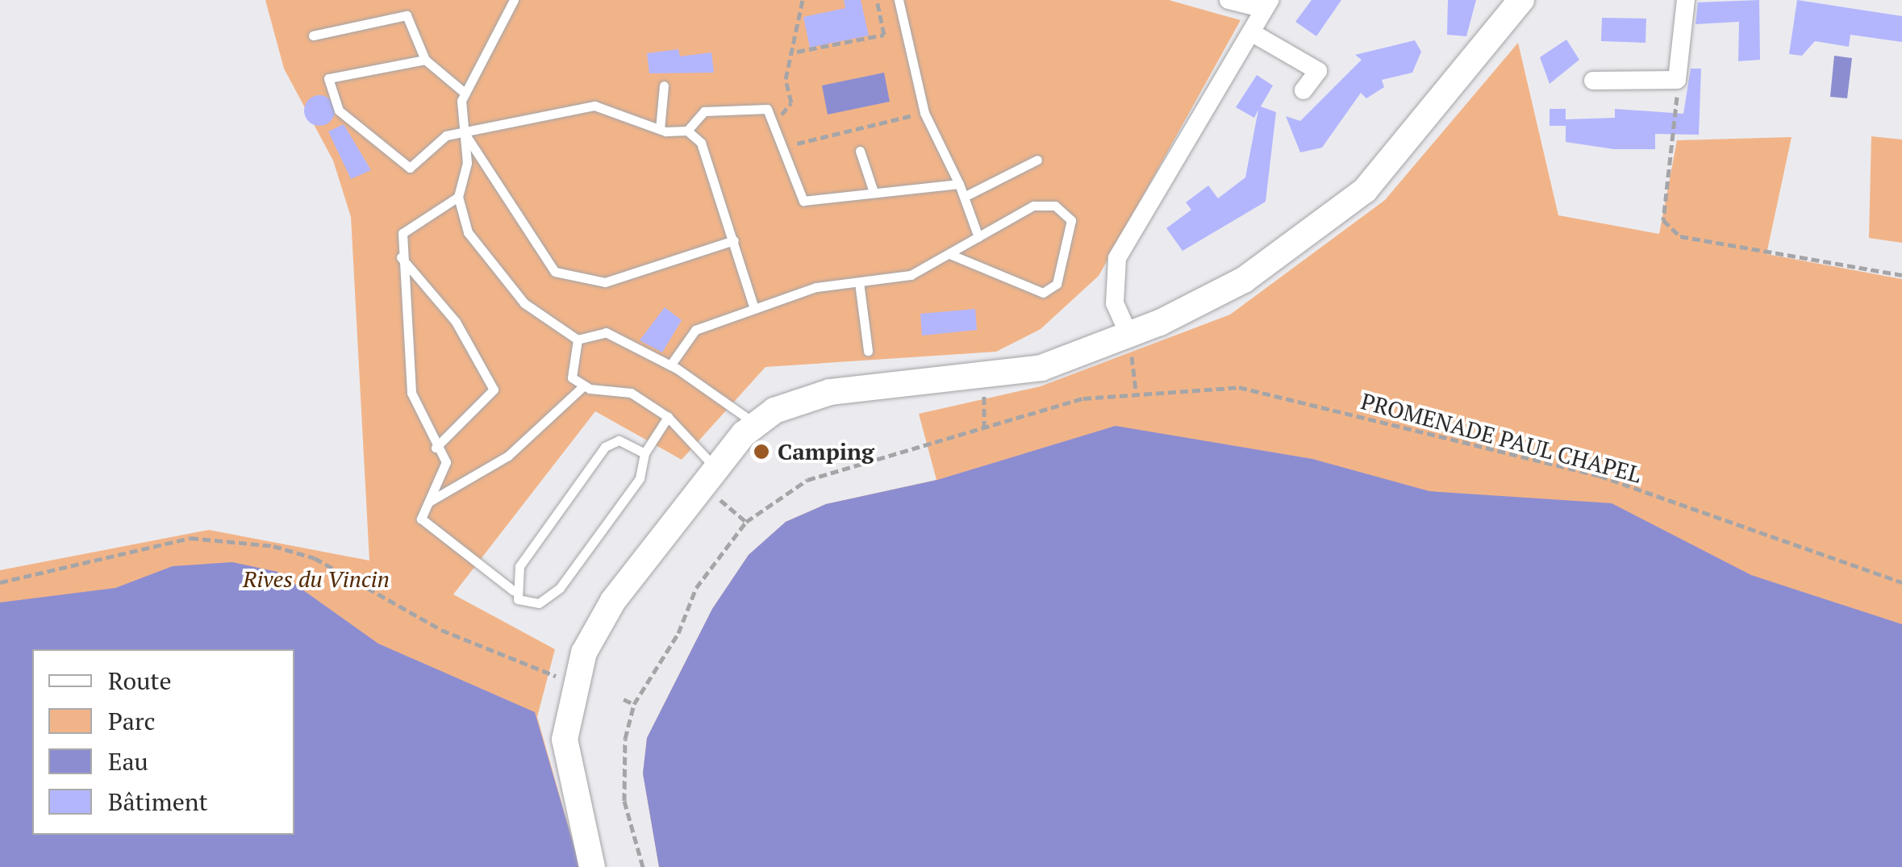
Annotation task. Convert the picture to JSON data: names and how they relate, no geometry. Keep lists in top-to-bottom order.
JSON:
{
  "streets": {
    "path": ["PROMENADE PAUL CHAPEL"]
  },
  "parks": ["Rives du Vincin"],
  "places": ["Camping"],
  "legend": [
    "Route",
    "Parc",
    "Eau",
    "Bâtiment"
  ]
}
